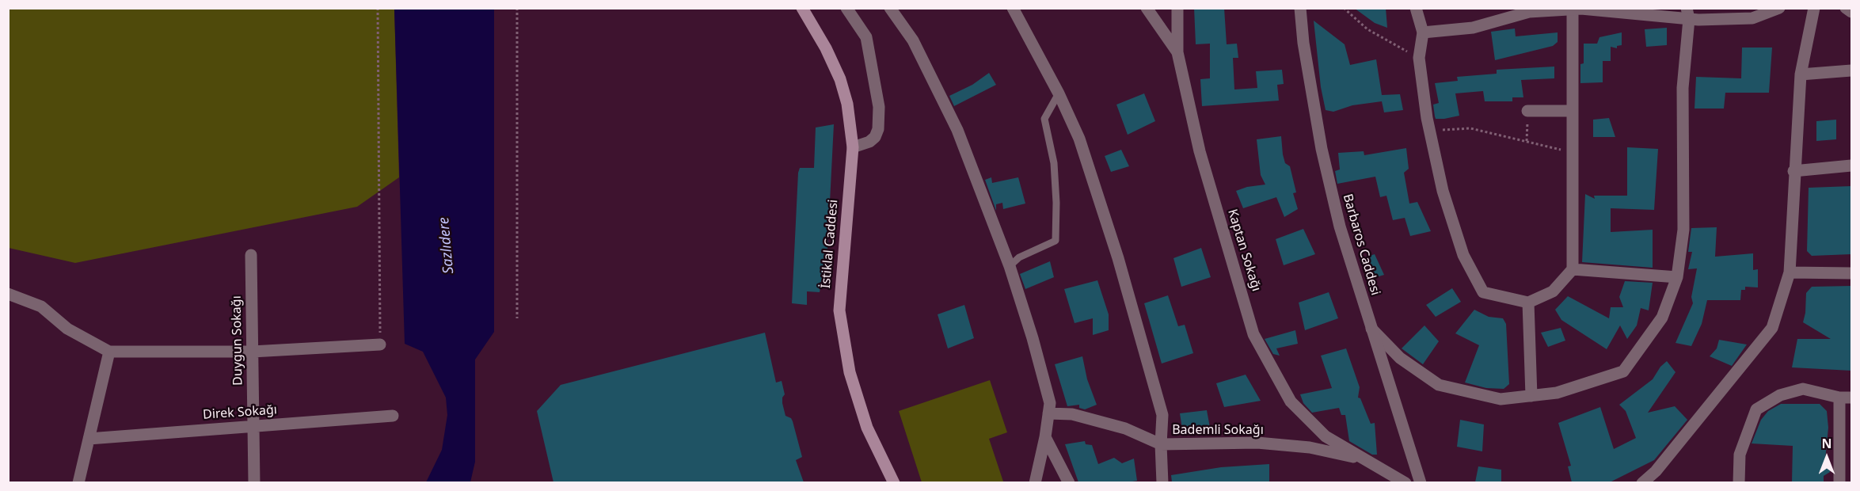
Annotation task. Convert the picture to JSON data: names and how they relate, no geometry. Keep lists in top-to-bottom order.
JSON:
{
  "streets": {
    "main road": ["İstiklal Caddesi"],
    "street": [
      "Barbaros Caddesi",
      "Kaptan Sokağı",
      "Duygun Sokağı",
      "Direk Sokağı",
      "Bademli Sokağı"
    ]
  },
  "crossings": [
    ["Kaptan Sokağı", "Bademli Sokağı"],
    ["Duygun Sokağı", "Direk Sokağı"]
  ],
  "water": ["Sazlıdere"],
  "north": "top"
}
